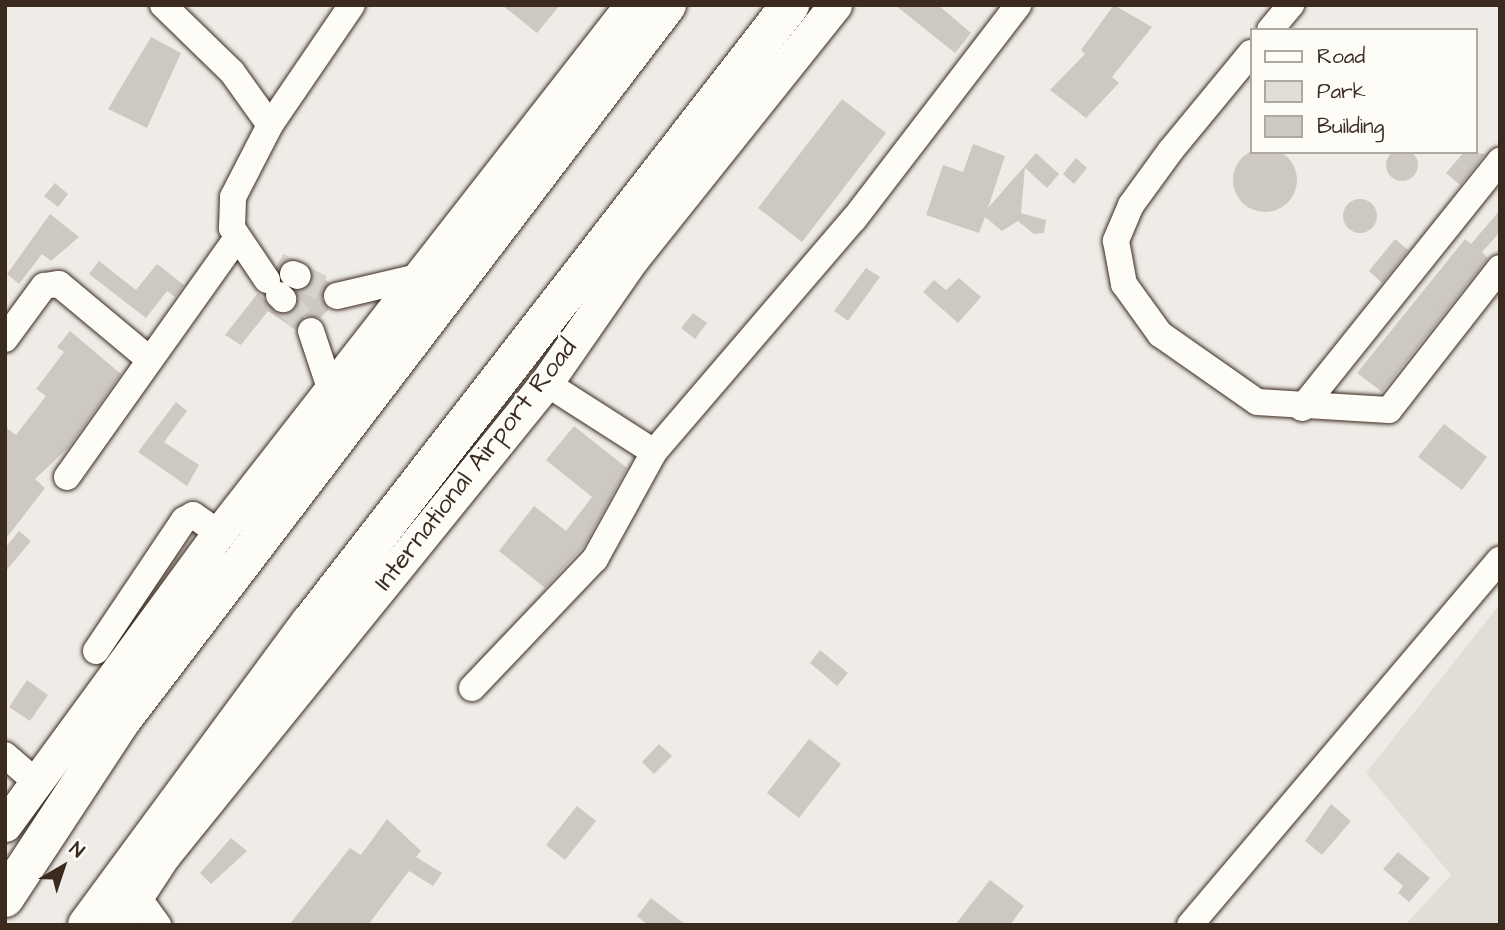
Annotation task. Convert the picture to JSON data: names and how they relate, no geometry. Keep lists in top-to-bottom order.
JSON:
{
  "streets": {
    "highway": ["International Airport Road"]
  },
  "legend": ["Road", "Park", "Building"],
  "north": "top right"
}
